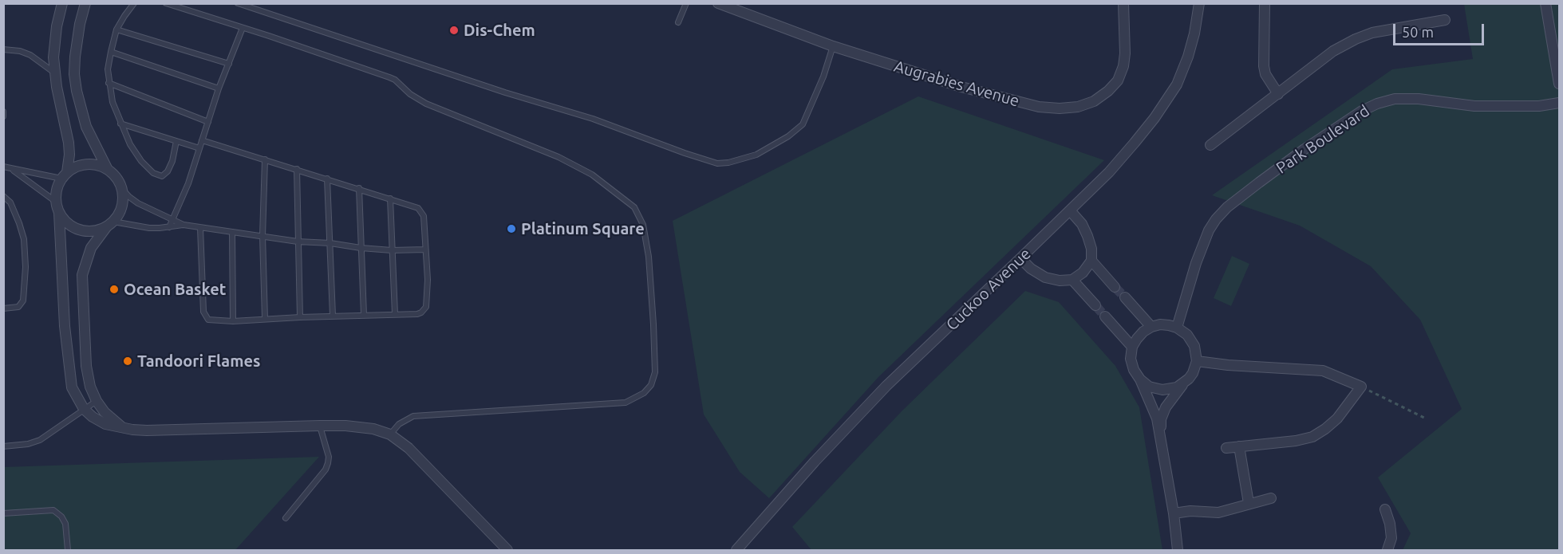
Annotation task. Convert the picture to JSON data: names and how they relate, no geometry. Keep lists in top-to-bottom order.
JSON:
{
  "streets": {
    "street": ["Augrabies Avenue", "Park Boulevard", "Cuckoo Avenue"]
  },
  "places": [
    "Dis-Chem",
    "Platinum Square",
    "Ocean Basket",
    "Tandoori Flames"
  ],
  "scale_bar": "50 m"
}
